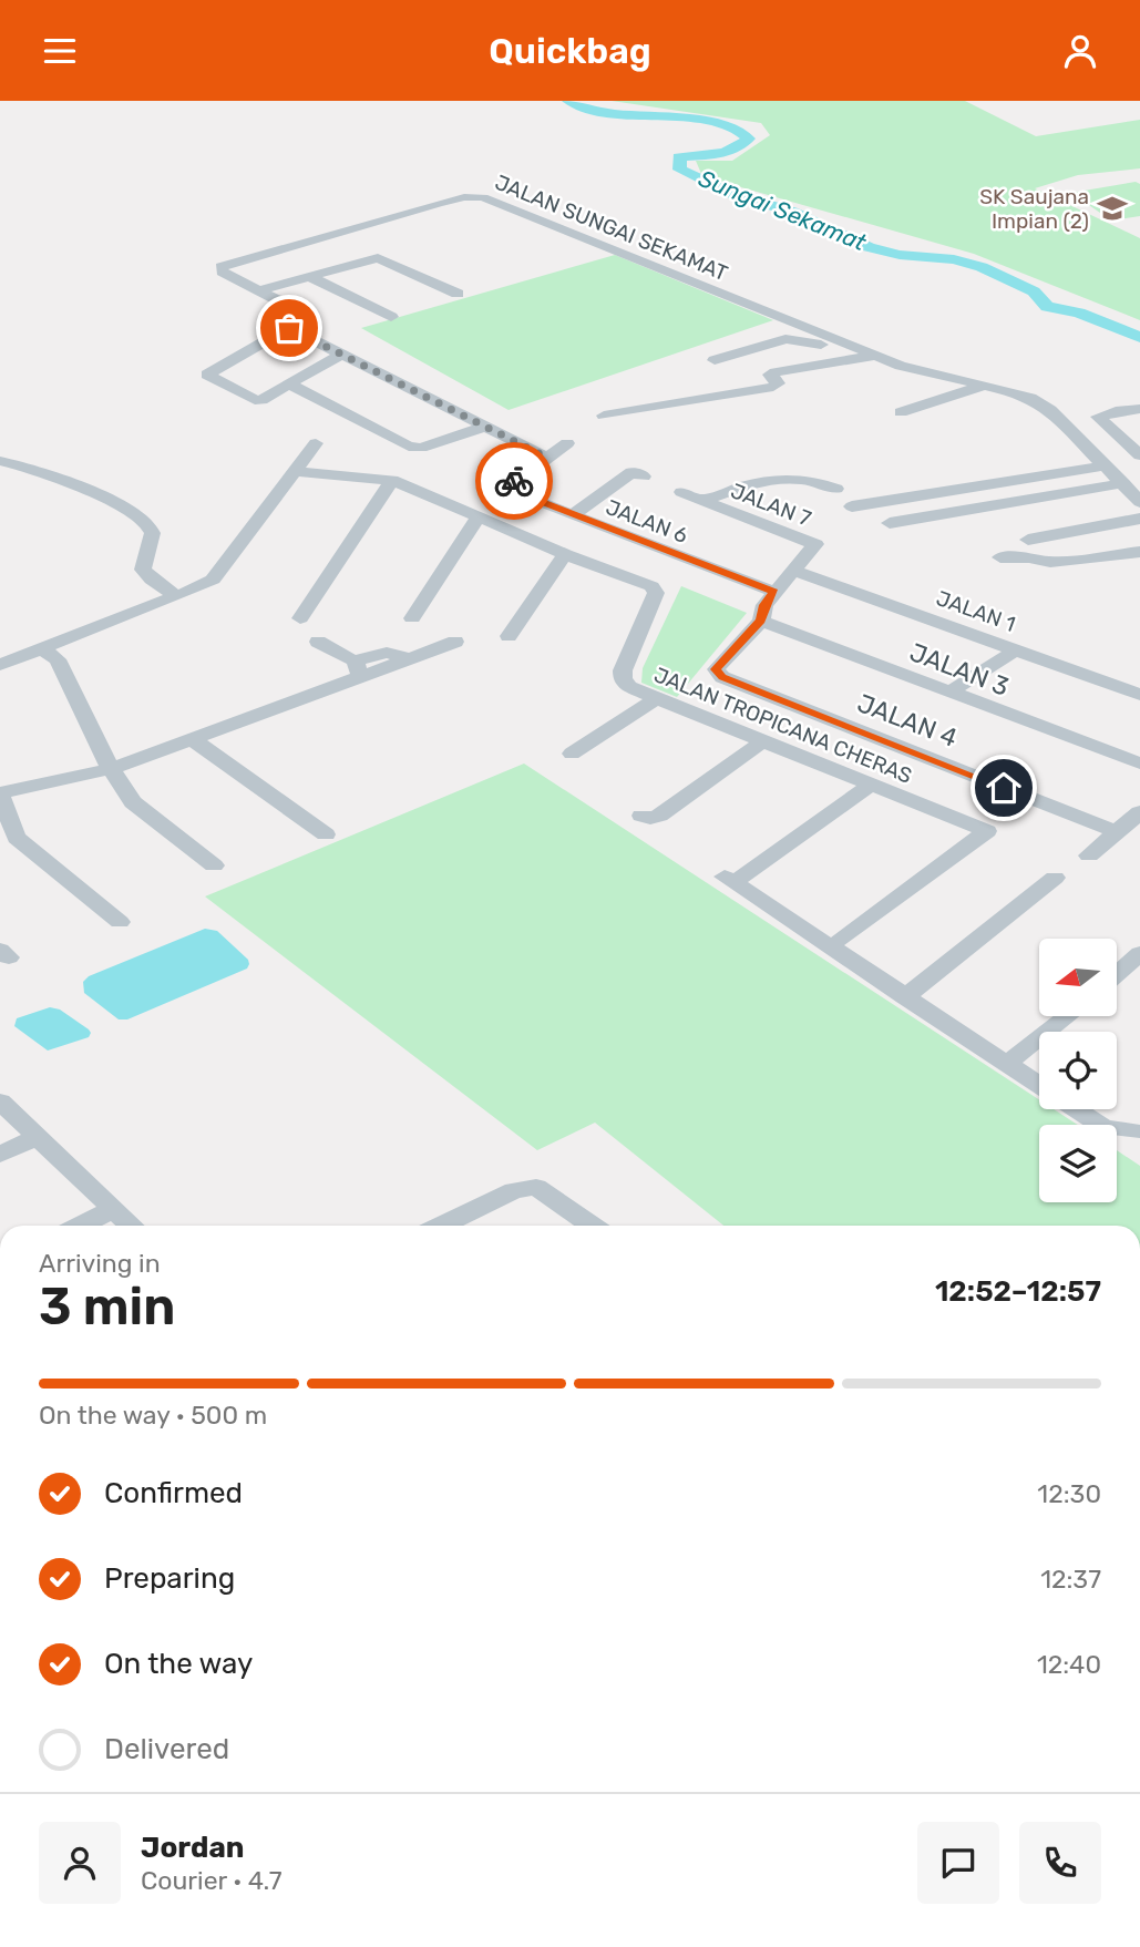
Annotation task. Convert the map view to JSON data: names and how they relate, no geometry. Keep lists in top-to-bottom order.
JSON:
{
  "streets": {
    "street": [
      "JALAN SUNGAI SEKAMAT",
      "JALAN 7",
      "JALAN 6",
      "JALAN 1",
      "JALAN 3",
      "JALAN 4",
      "JALAN TROPICANA CHERAS"
    ]
  },
  "crossings": [
    ["JALAN 7", "JALAN 1"],
    ["JALAN 3", "JALAN 4"]
  ],
  "water": ["Sungai Sekamat"],
  "places": {
    "school or university": ["SK Saujana Impian (2)"]
  },
  "north": "left",
  "page": {
    "header": "Quickbag",
    "heading": ["3 min", "Arriving in", "12:52–12:57"],
    "panel": ["Jordan", "Courier · 4.7"],
    "bar": "On the way · 500 m",
    "list": [
      ["Confirmed", "12:30"],
      ["Preparing", "12:37"],
      ["On the way", "12:40"],
      "Delivered"
    ]
  }
}
